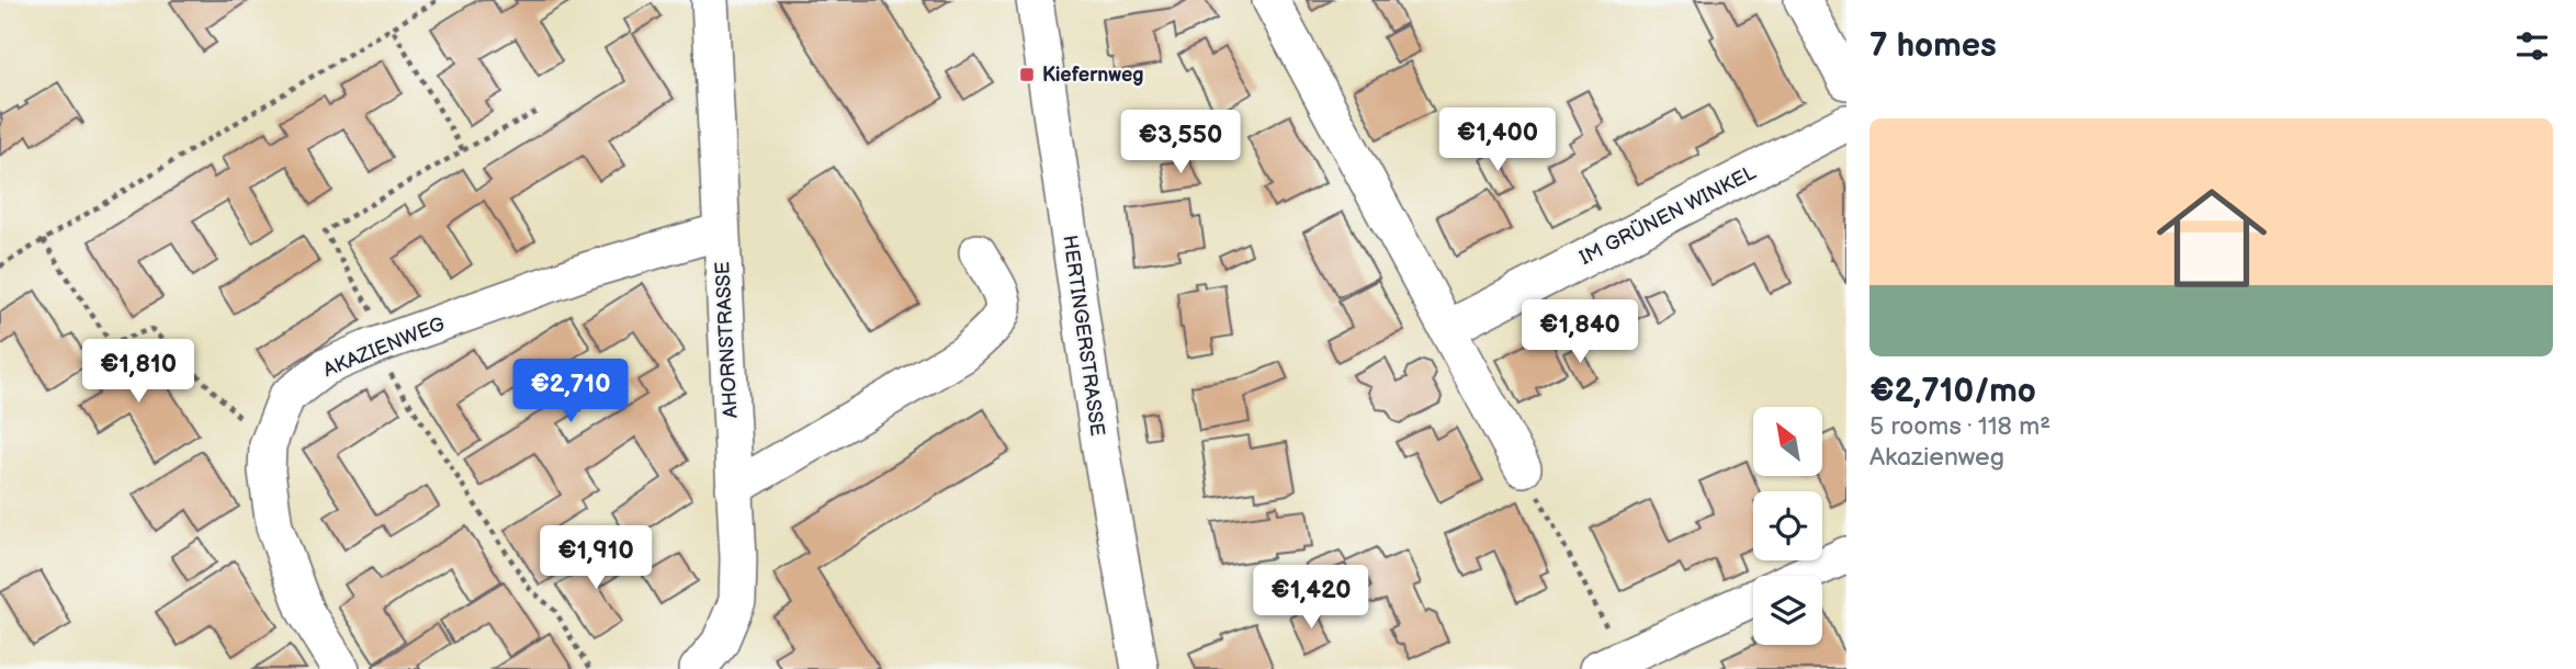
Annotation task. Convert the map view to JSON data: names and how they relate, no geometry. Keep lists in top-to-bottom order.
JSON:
{
  "streets": {
    "street": [
      "IM GRÜNEN WINKEL",
      "HERTINGERSTRASSE",
      "AHORNSTRASSE",
      "AKAZIENWEG"
    ]
  },
  "crossings": [
    ["AHORNSTRASSE", "AKAZIENWEG"]
  ],
  "places": {
    "transit": ["Kiefernweg"]
  },
  "north": "top left",
  "page": {
    "heading": "7 homes",
    "list": [
      {
        "name": "€2,710/mo",
        "note": "5 rooms · 118 m² · Akazienweg"
      }
    ],
    "price": [
      "€1,400",
      "€3,550",
      "€1,840",
      "€1,810",
      "€2,710",
      "€1,910",
      "€1,420"
    ]
  }
}
